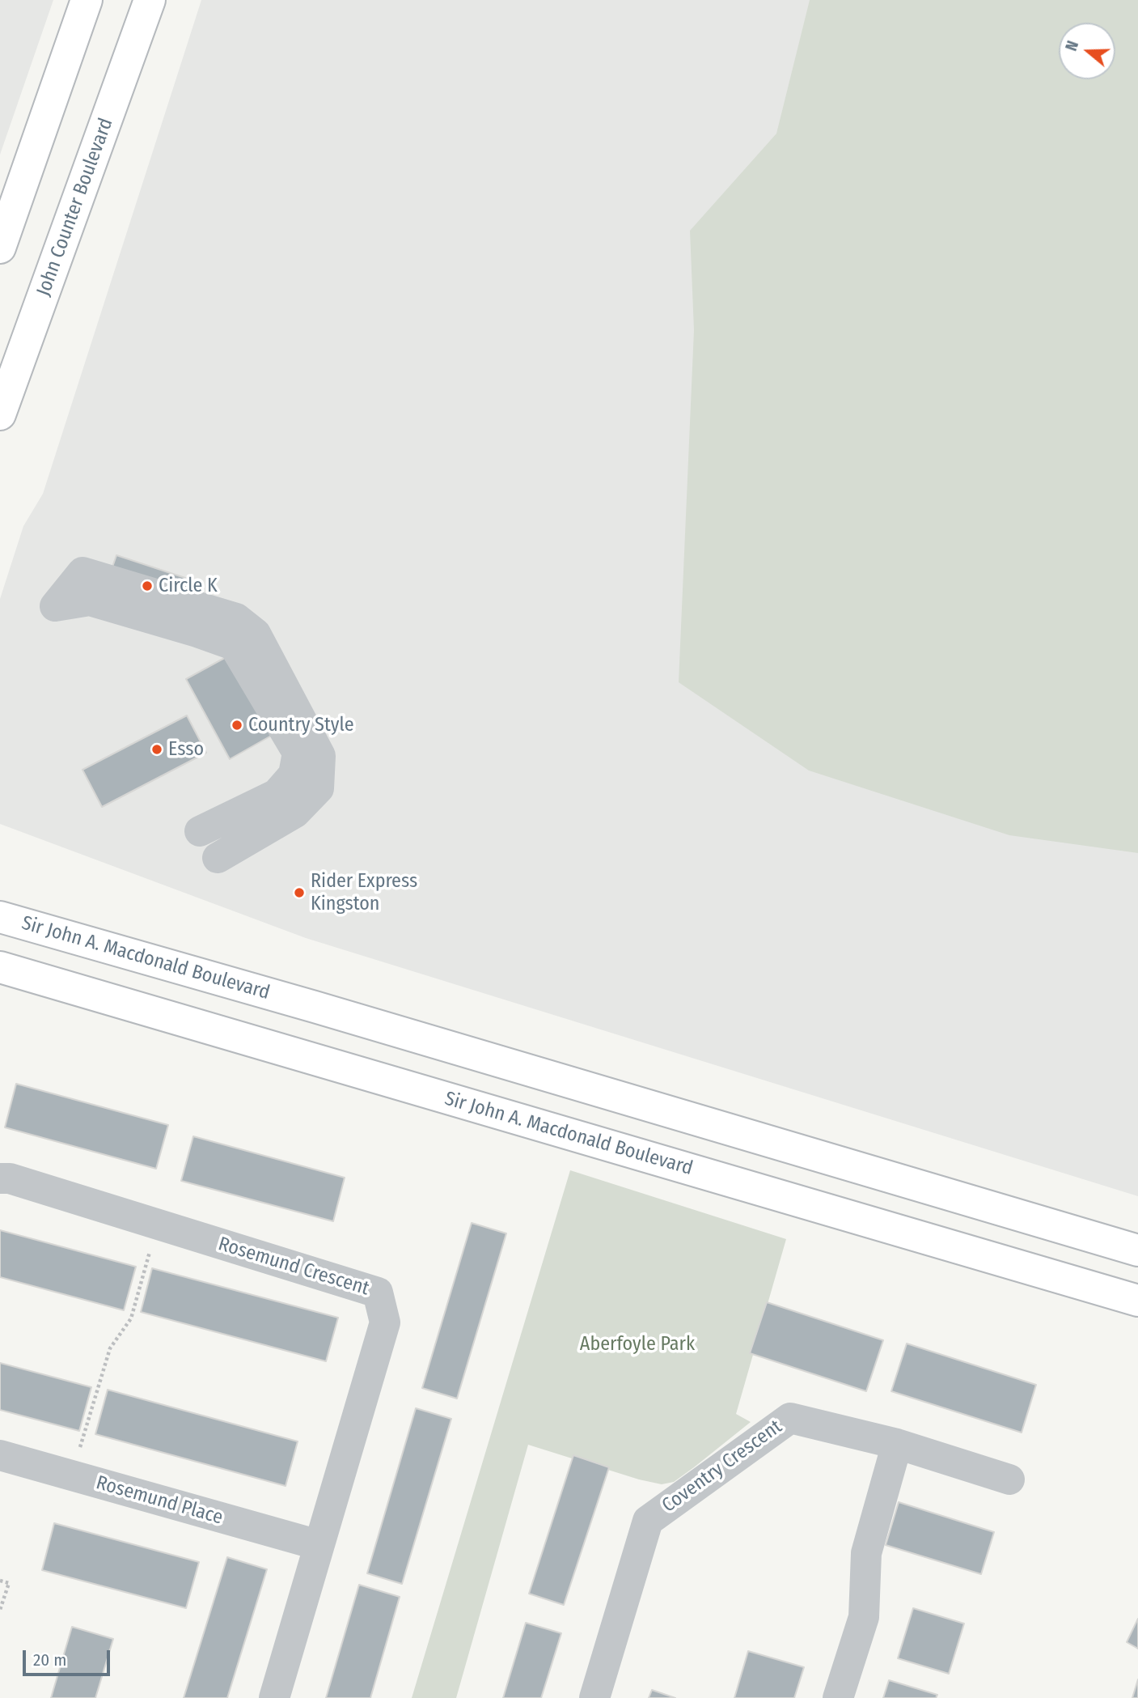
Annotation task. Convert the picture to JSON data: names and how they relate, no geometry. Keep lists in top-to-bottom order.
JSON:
{
  "streets": {
    "main road": ["John Counter Boulevard", "Sir John A. Macdonald Boulevard"],
    "street": ["Rosemund Crescent", "Coventry Crescent", "Rosemund Place"]
  },
  "crossings": [
    ["Rosemund Crescent", "Rosemund Place"]
  ],
  "parks": ["Aberfoyle Park"],
  "places": [
    "Circle K",
    "Country Style",
    "Esso",
    "Rider Express Kingston"
  ],
  "scale_bar": "20 m",
  "north": "left"
}
